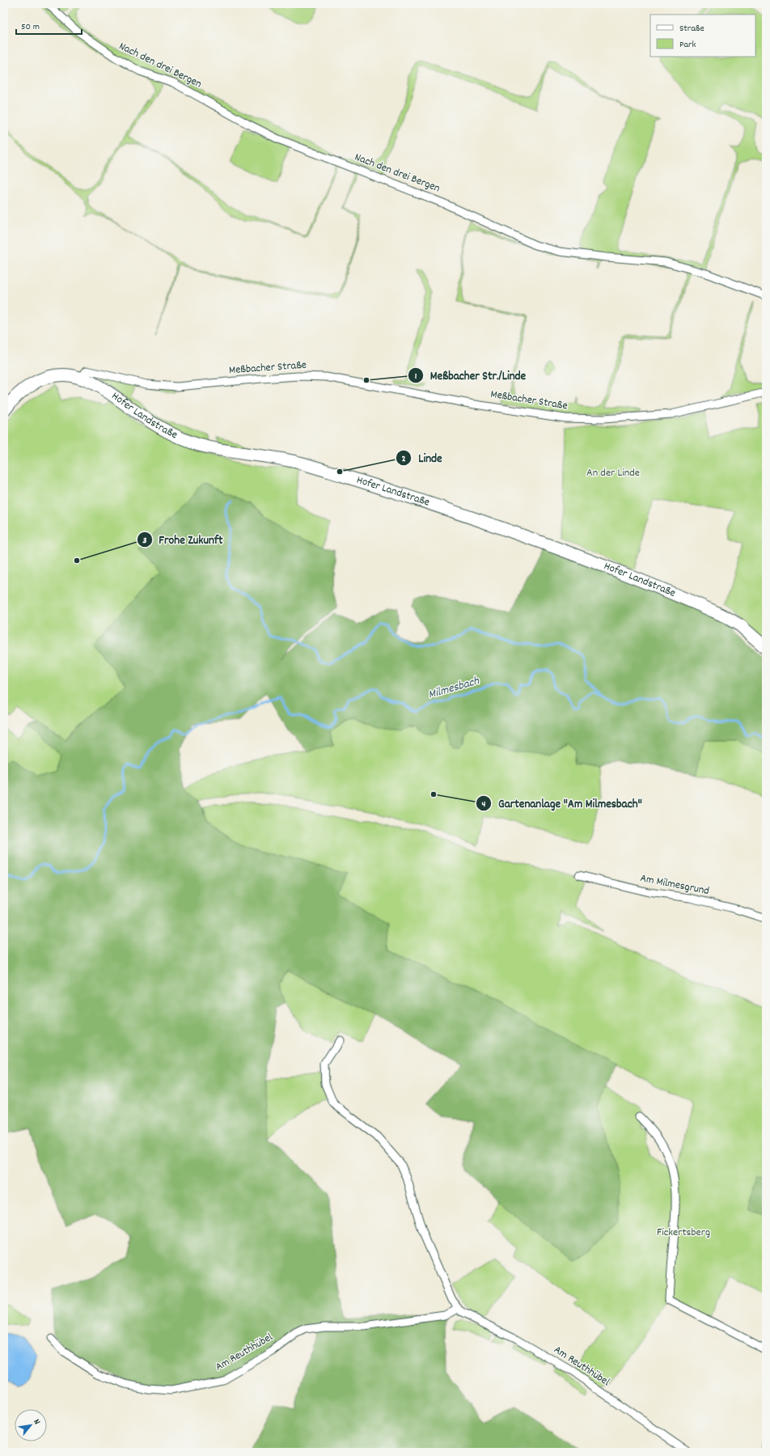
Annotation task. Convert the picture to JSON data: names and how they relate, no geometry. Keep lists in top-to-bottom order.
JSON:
{
  "streets": {
    "main road": ["Hofer Landstraße"],
    "street": [
      "Nach den drei Bergen",
      "Meßbacher Straße",
      "Am Milmesgrund",
      "Am Reuthhübel"
    ]
  },
  "crossings": [
    ["Meßbacher Straße", "Hofer Landstraße"]
  ],
  "water": ["Milmesbach"],
  "parks": ["An der Linde", "Fickertsberg"],
  "places": [
    "Meßbacher Str./Linde",
    "Linde",
    "Frohe Zukunft",
    "Gartenanlage \"Am Milmesbach\""
  ],
  "legend": ["Straße", "Park"],
  "scale_bar": "50 m",
  "north": "top right"
}
